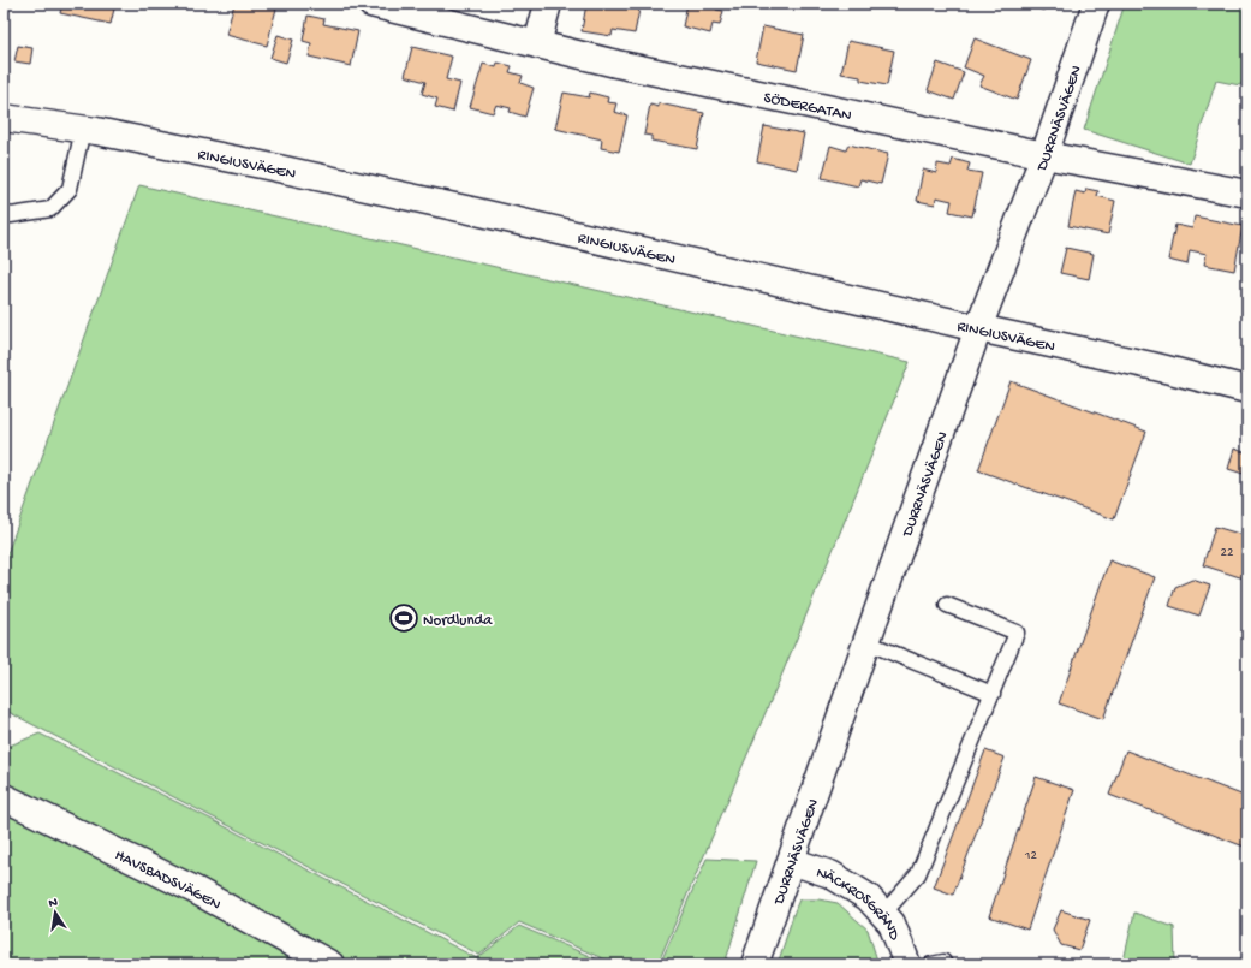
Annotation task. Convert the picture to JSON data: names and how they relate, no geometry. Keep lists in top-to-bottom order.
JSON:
{
  "streets": {
    "street": [
      "SÖDERGATAN",
      "DURRNÄSVÄGEN",
      "RINGIUSVÄGEN",
      "HAVSBADSVÄGEN",
      "NÄCKROSGRÄND"
    ]
  },
  "crossings": [
    ["SÖDERGATAN", "DURRNÄSVÄGEN"],
    ["DURRNÄSVÄGEN", "RINGIUSVÄGEN"],
    ["DURRNÄSVÄGEN", "NÄCKROSGRÄND"]
  ],
  "places": {
    "sports": ["Nordlunda"]
  },
  "house_numbers": ["22", "12"],
  "north": "top"
}
